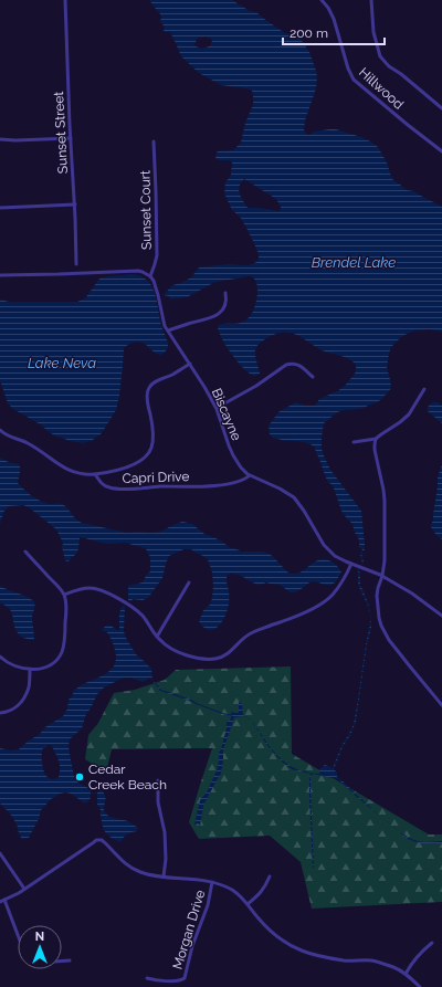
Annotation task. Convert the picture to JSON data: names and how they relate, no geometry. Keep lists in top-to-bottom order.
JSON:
{
  "streets": {
    "street": [
      "Hillwood",
      "Sunset Street",
      "Sunset Court",
      "Biscayne",
      "Capri Drive",
      "Morgan Drive"
    ]
  },
  "crossings": [
    ["Sunset Court", "Biscayne"],
    ["Biscayne", "Capri Drive"]
  ],
  "water": ["Brendel Lake", "Lake Neva"],
  "places": ["Cedar Creek Beach"],
  "scale_bar": "200 m",
  "north": "top"
}
